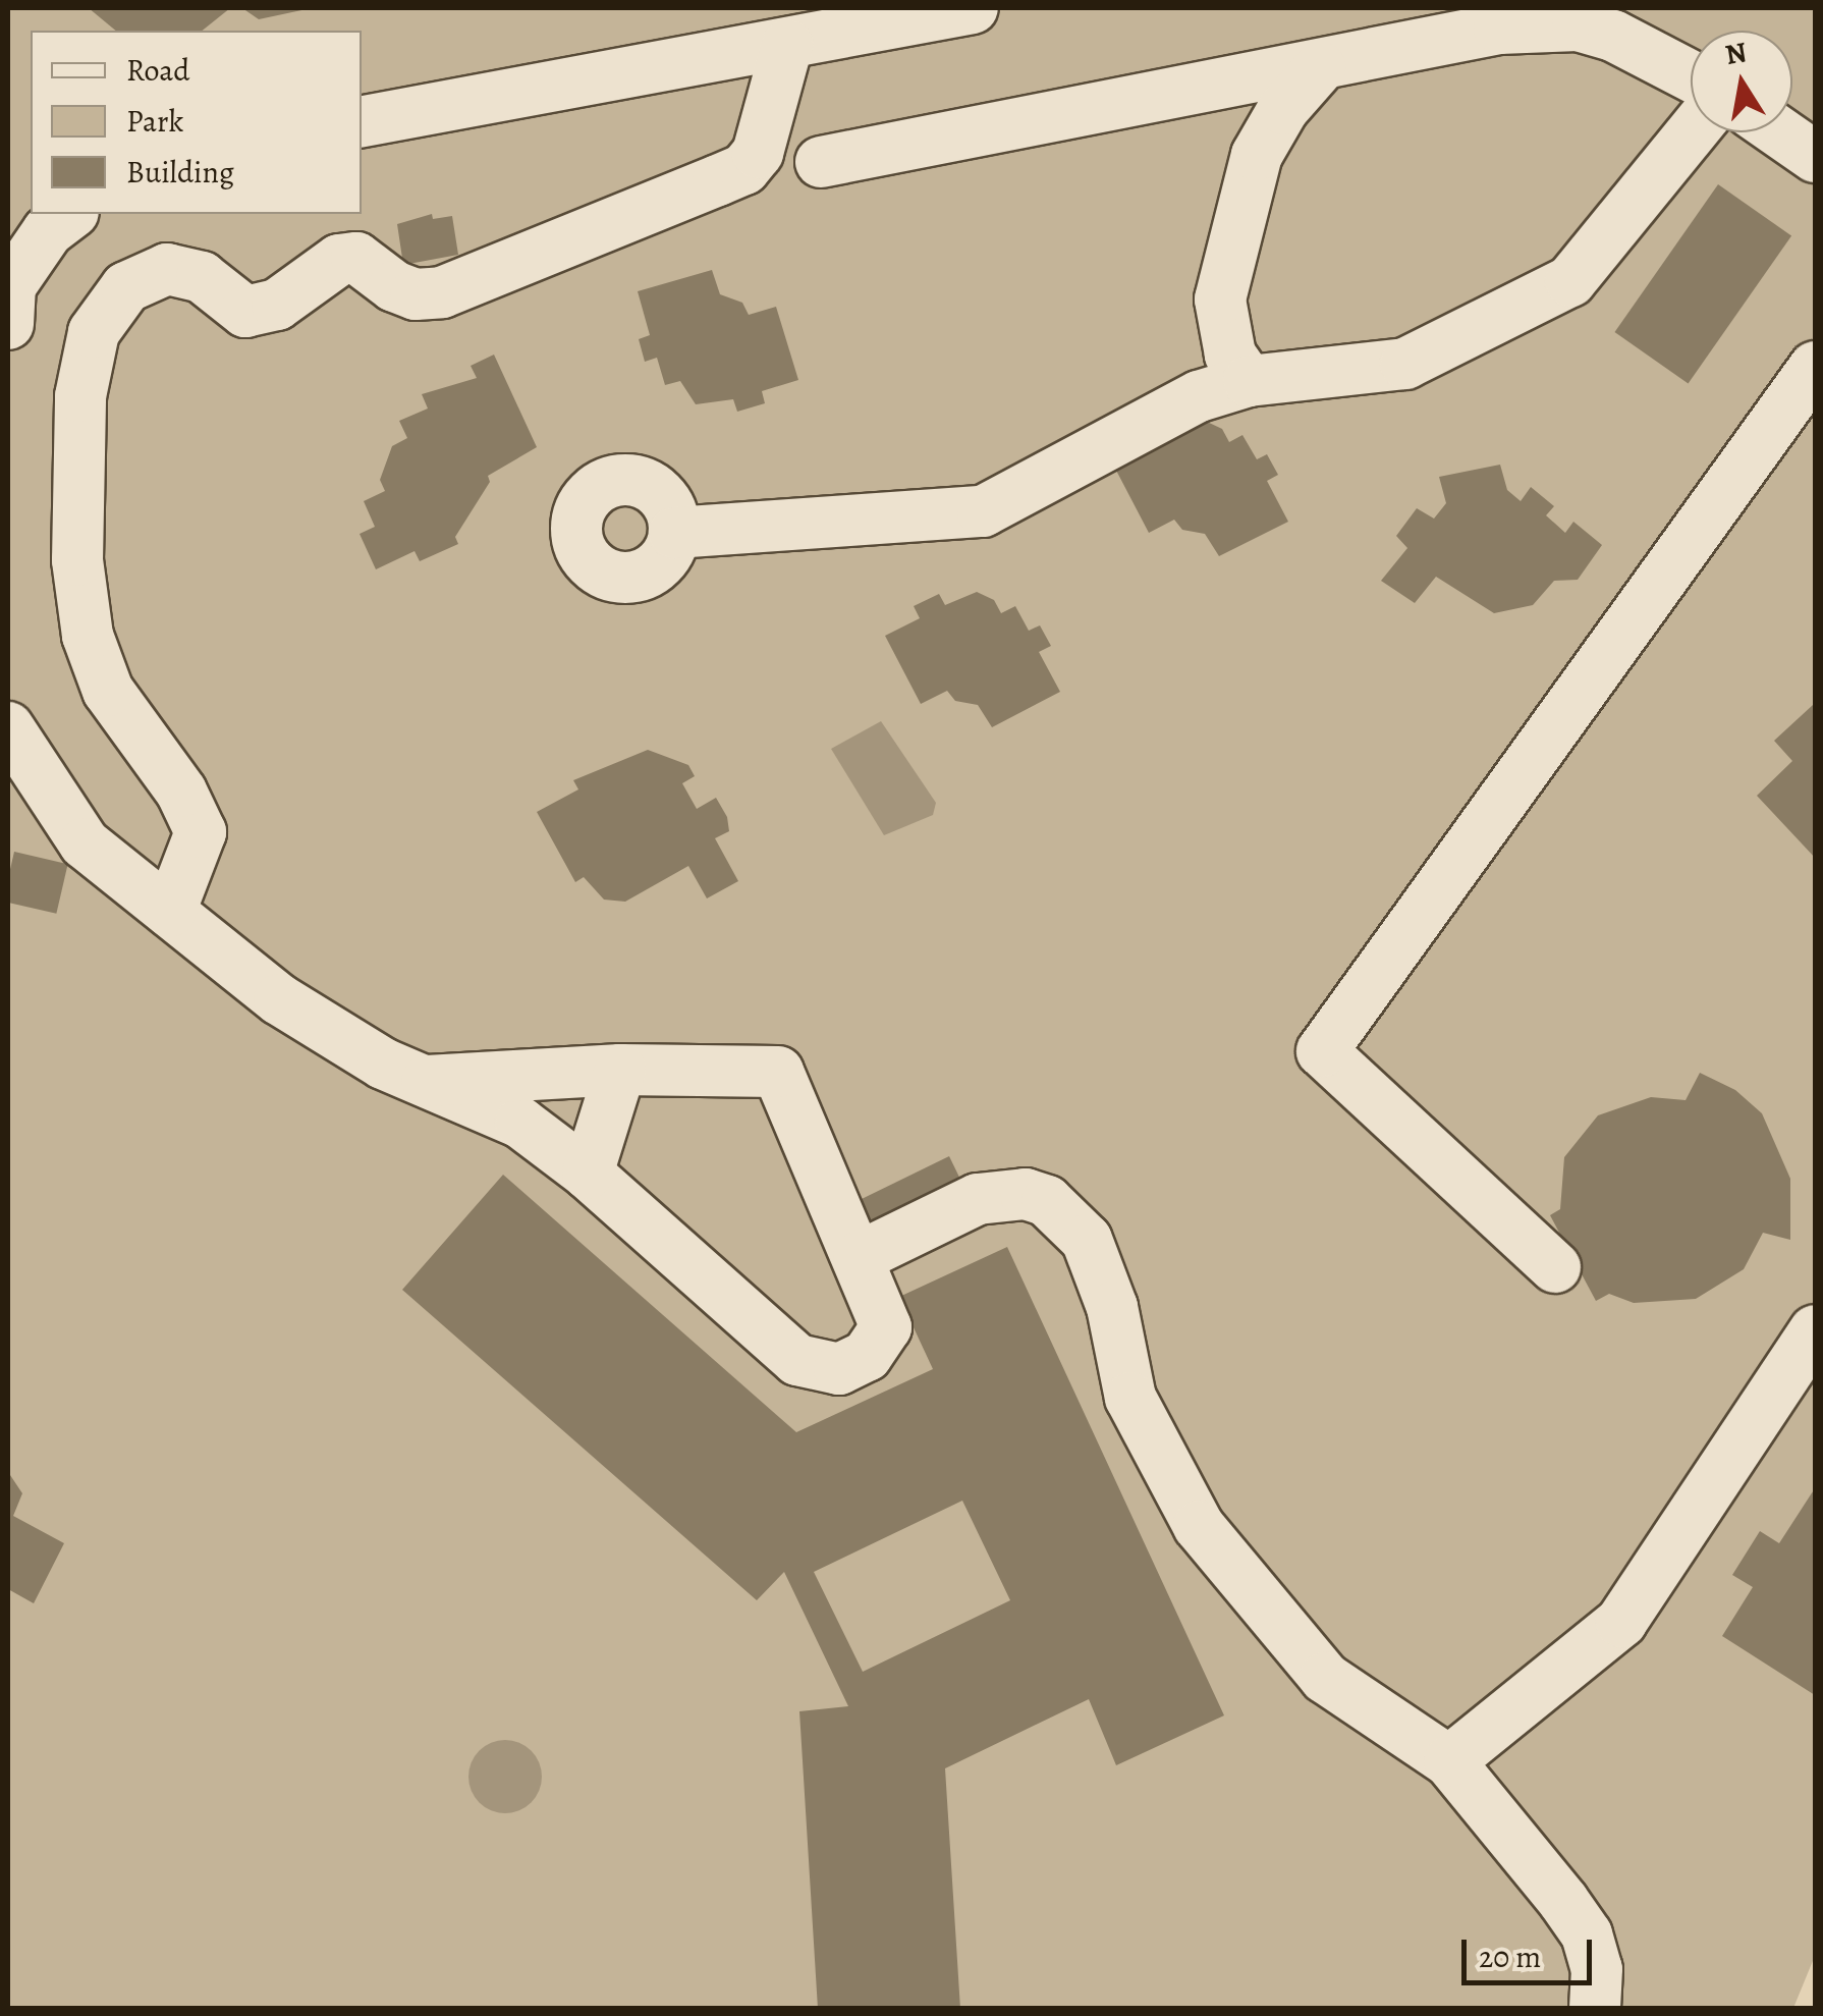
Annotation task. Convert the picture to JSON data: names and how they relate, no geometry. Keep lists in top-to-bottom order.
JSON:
{
  "legend": ["Road", "Park", "Building"],
  "scale_bar": "20 m",
  "north": "top"
}
